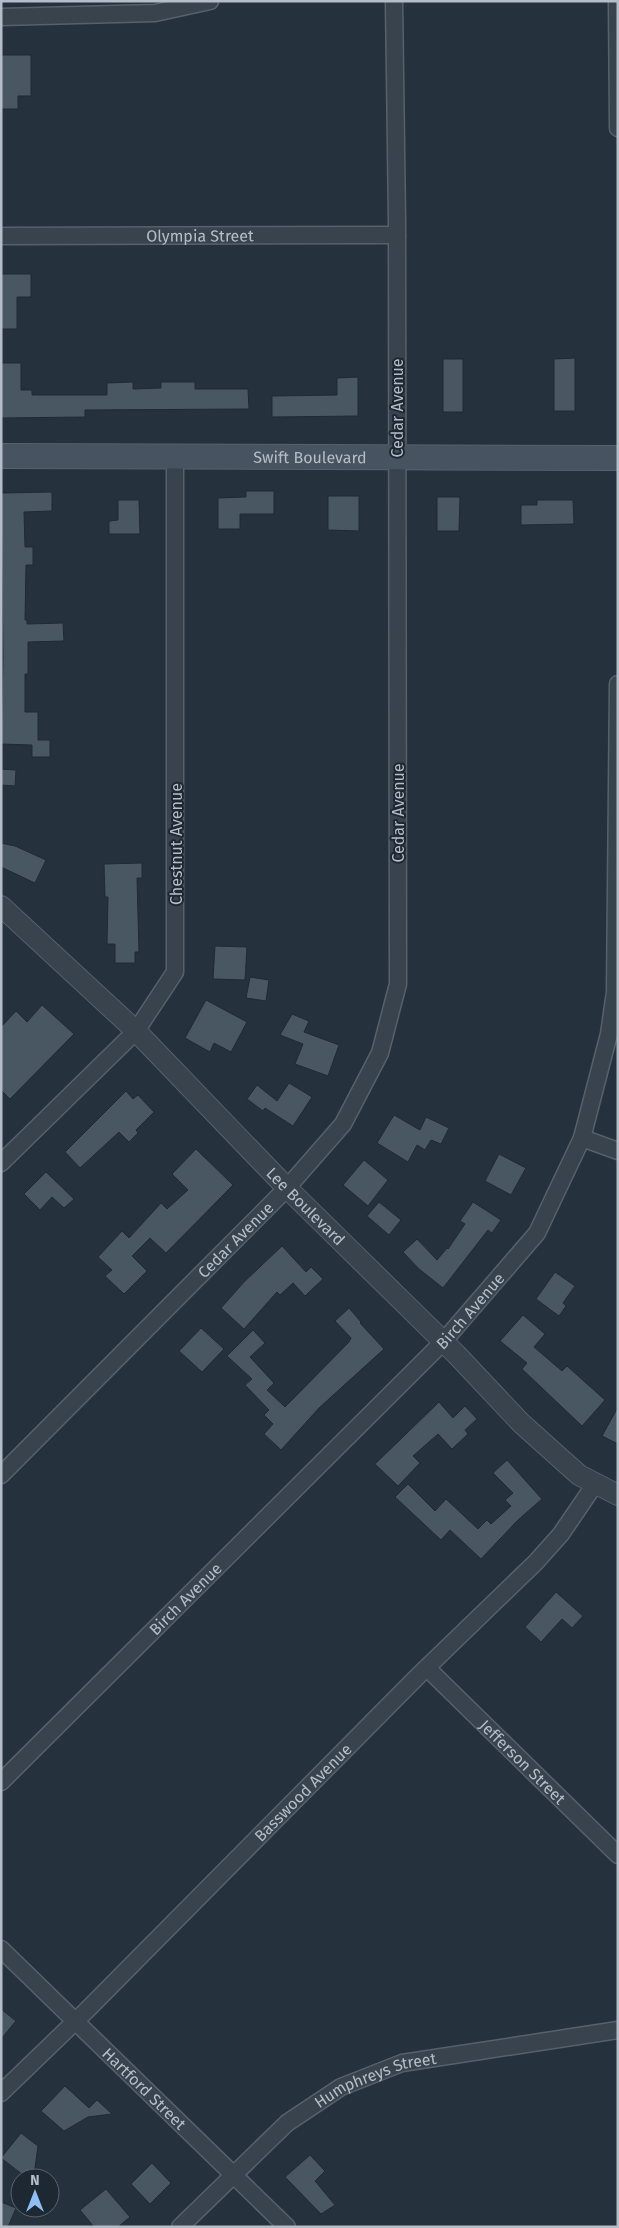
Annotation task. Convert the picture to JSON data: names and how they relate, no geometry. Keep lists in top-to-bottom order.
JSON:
{
  "streets": {
    "main road": ["Swift Boulevard"],
    "street": [
      "Olympia Street",
      "Cedar Avenue",
      "Chestnut Avenue",
      "Lee Boulevard",
      "Birch Avenue",
      "Jefferson Street",
      "Basswood Avenue",
      "Humphreys Street",
      "Hartford Street"
    ]
  },
  "crossings": [
    ["Olympia Street", "Cedar Avenue"],
    ["Cedar Avenue", "Swift Boulevard"],
    ["Cedar Avenue", "Lee Boulevard"],
    ["Swift Boulevard", "Chestnut Avenue"],
    ["Chestnut Avenue", "Lee Boulevard"],
    ["Lee Boulevard", "Birch Avenue"],
    ["Lee Boulevard", "Basswood Avenue"],
    ["Jefferson Street", "Basswood Avenue"],
    ["Basswood Avenue", "Hartford Street"],
    ["Humphreys Street", "Hartford Street"]
  ],
  "north": "top"
}
